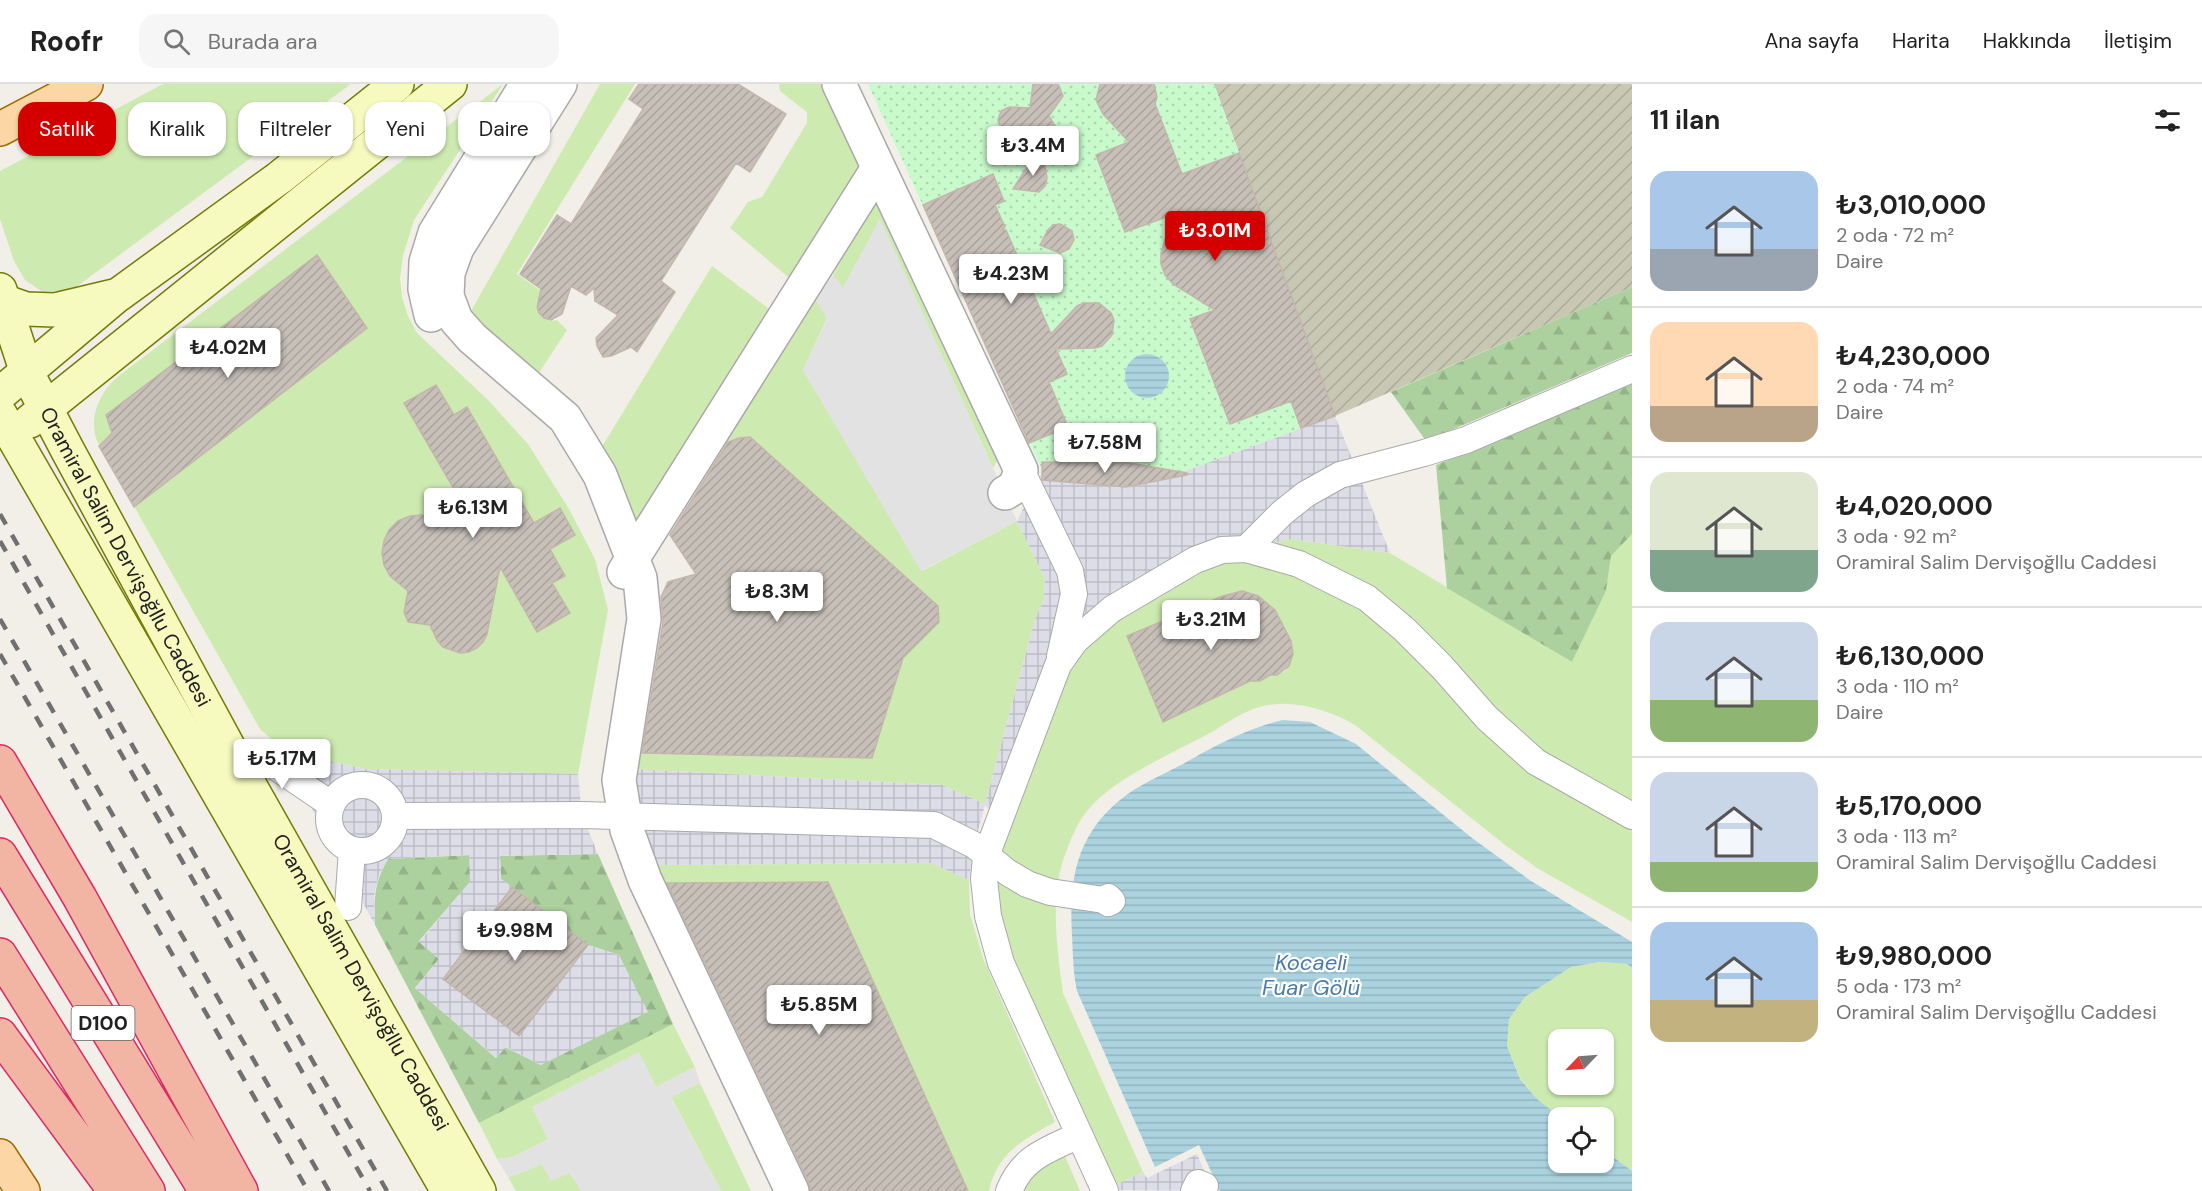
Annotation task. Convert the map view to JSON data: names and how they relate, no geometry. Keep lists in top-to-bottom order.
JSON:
{
  "streets": {
    "highway": ["D100"],
    "main road": ["Oramiral Salim Dervişoğllu Caddesi"]
  },
  "water": ["Kocaeli Fuar Gölü"],
  "north": "bottom left",
  "page": {
    "header": "Roofr",
    "search": "Burada ara",
    "nav": [
      "Ana sayfa",
      "Harita",
      "Hakkında",
      "İletişim"
    ],
    "heading": "11 ilan",
    "chip": [
      "Satılık",
      "Kiralık",
      "Filtreler",
      "Yeni",
      "Daire"
    ],
    "price": [
      "₺3.4M",
      "₺3.01M",
      "₺4.23M",
      "₺4.02M",
      "₺7.58M",
      "₺6.13M",
      "₺8.3M",
      "₺3.21M",
      "₺5.17M",
      "₺9.98M",
      "₺5.85M"
    ],
    "list": [
      {
        "name": "₺3,010,000",
        "note": "2 oda · 72 m² · Daire"
      },
      {
        "name": "₺4,230,000",
        "note": "2 oda · 74 m² · Daire"
      },
      {
        "name": "₺4,020,000",
        "note": "3 oda · 92 m² · Oramiral Salim Dervişoğllu Caddesi"
      },
      {
        "name": "₺6,130,000",
        "note": "3 oda · 110 m² · Daire"
      },
      {
        "name": "₺5,170,000",
        "note": "3 oda · 113 m² · Oramiral Salim Dervişoğllu Caddesi"
      },
      {
        "name": "₺9,980,000",
        "note": "5 oda · 173 m² · Oramiral Salim Dervişoğllu Caddesi"
      }
    ]
  }
}
